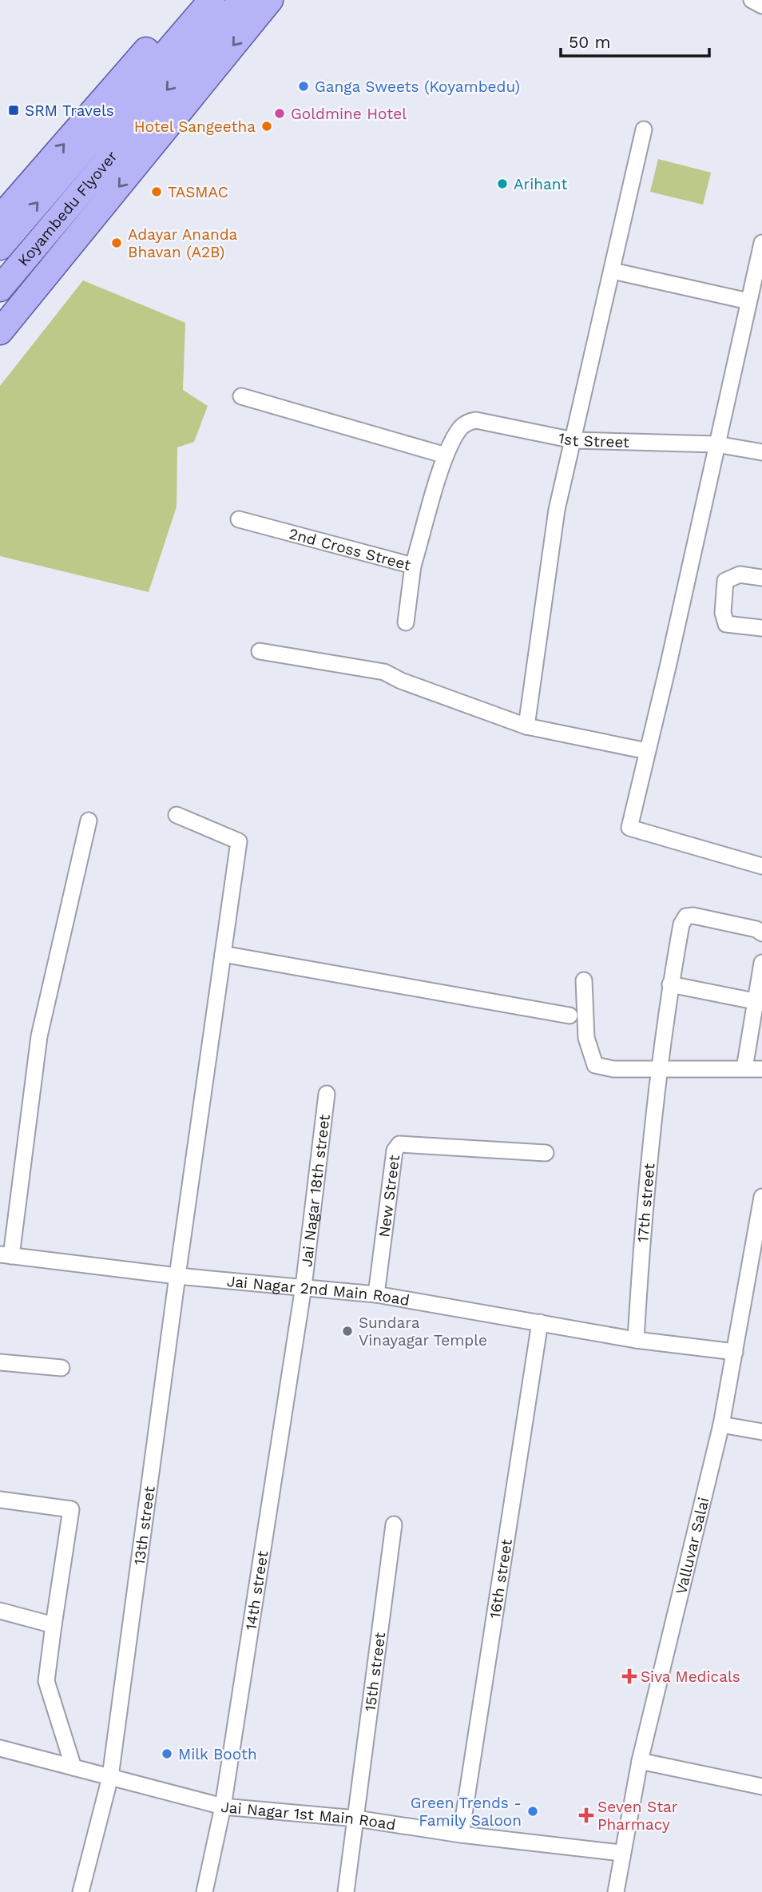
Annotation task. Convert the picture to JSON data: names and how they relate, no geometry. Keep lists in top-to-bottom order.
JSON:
{
  "streets": {
    "main road": ["Koyambedu Flyover"],
    "street": [
      "1st Street",
      "2nd Cross Street",
      "Jai Nagar 18th street",
      "New Street",
      "17th street",
      "Jai Nagar 2nd Main Road",
      "13th street",
      "Valluvar Salai",
      "16th street",
      "14th street",
      "15th street",
      "Jai Nagar 1st Main Road"
    ]
  },
  "crossings": [
    ["1st Street", "2nd Cross Street"],
    ["Jai Nagar 18th street", "Jai Nagar 2nd Main Road"],
    ["Jai Nagar 18th street", "14th street"],
    ["New Street", "Jai Nagar 2nd Main Road"],
    ["17th street", "Jai Nagar 2nd Main Road"],
    ["Jai Nagar 2nd Main Road", "13th street"],
    ["Jai Nagar 2nd Main Road", "Valluvar Salai"],
    ["Jai Nagar 2nd Main Road", "16th street"],
    ["Jai Nagar 2nd Main Road", "14th street"],
    ["13th street", "Jai Nagar 1st Main Road"],
    ["Valluvar Salai", "Jai Nagar 1st Main Road"],
    ["16th street", "Jai Nagar 1st Main Road"],
    ["14th street", "Jai Nagar 1st Main Road"],
    ["15th street", "Jai Nagar 1st Main Road"]
  ],
  "places": {
    "other": [
      "Ganga Sweets (Koyambedu)",
      "Goldmine Hotel",
      "Hotel Sangeetha",
      "Arihant",
      "TASMAC",
      "Adayar Ananda Bhavan (A2B)",
      "Sundara Vinayagar Temple",
      "Milk Booth",
      "Green Trends - Family Saloon"
    ],
    "transit": ["SRM Travels"],
    "health": ["Siva Medicals", "Seven Star Pharmacy"]
  },
  "scale_bar": "50 m"
}
